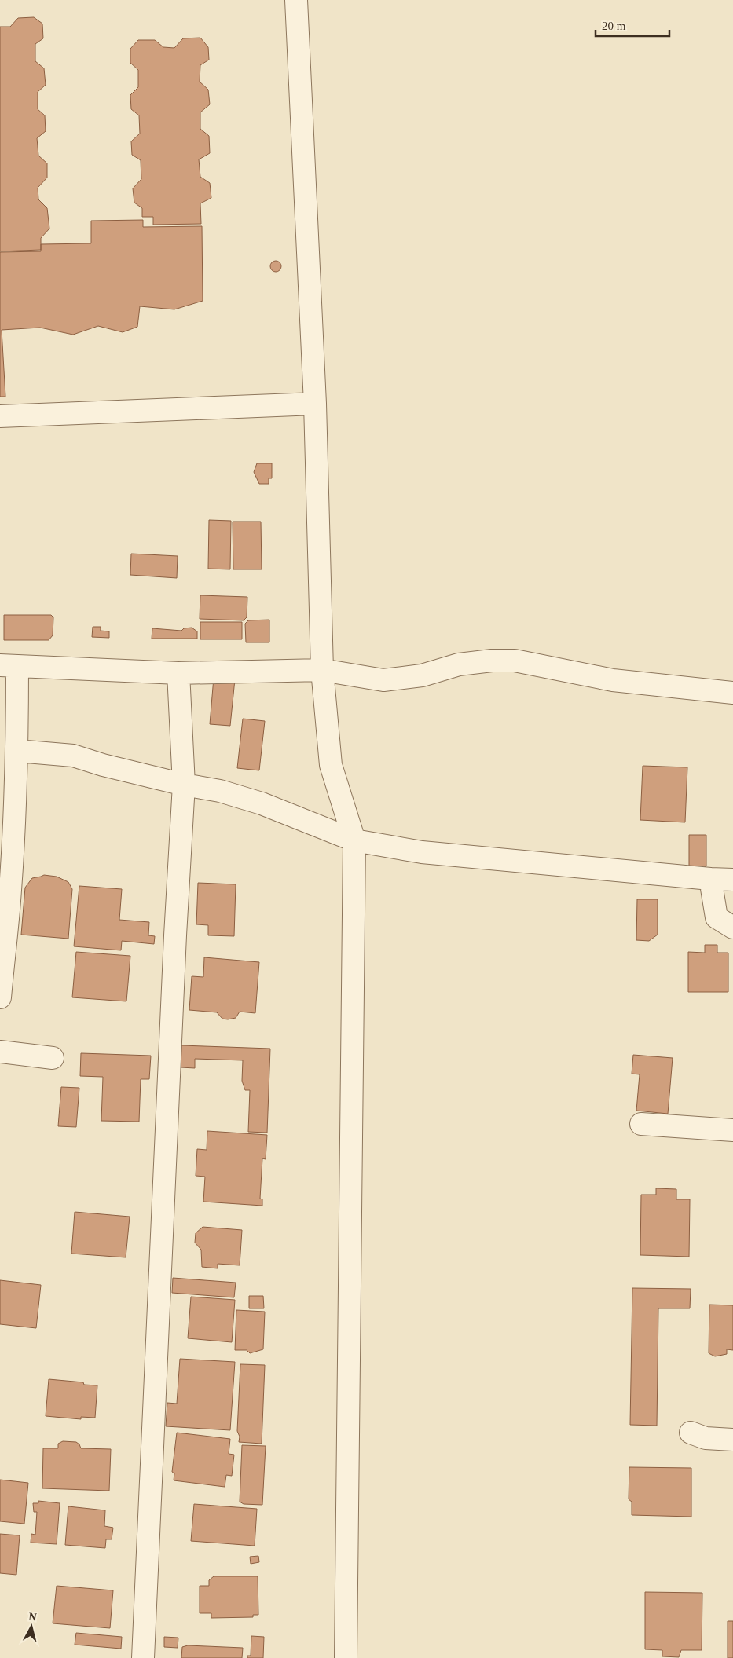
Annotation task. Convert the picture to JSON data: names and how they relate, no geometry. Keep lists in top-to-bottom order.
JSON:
{
  "scale_bar": "20 m",
  "north": "top"
}
